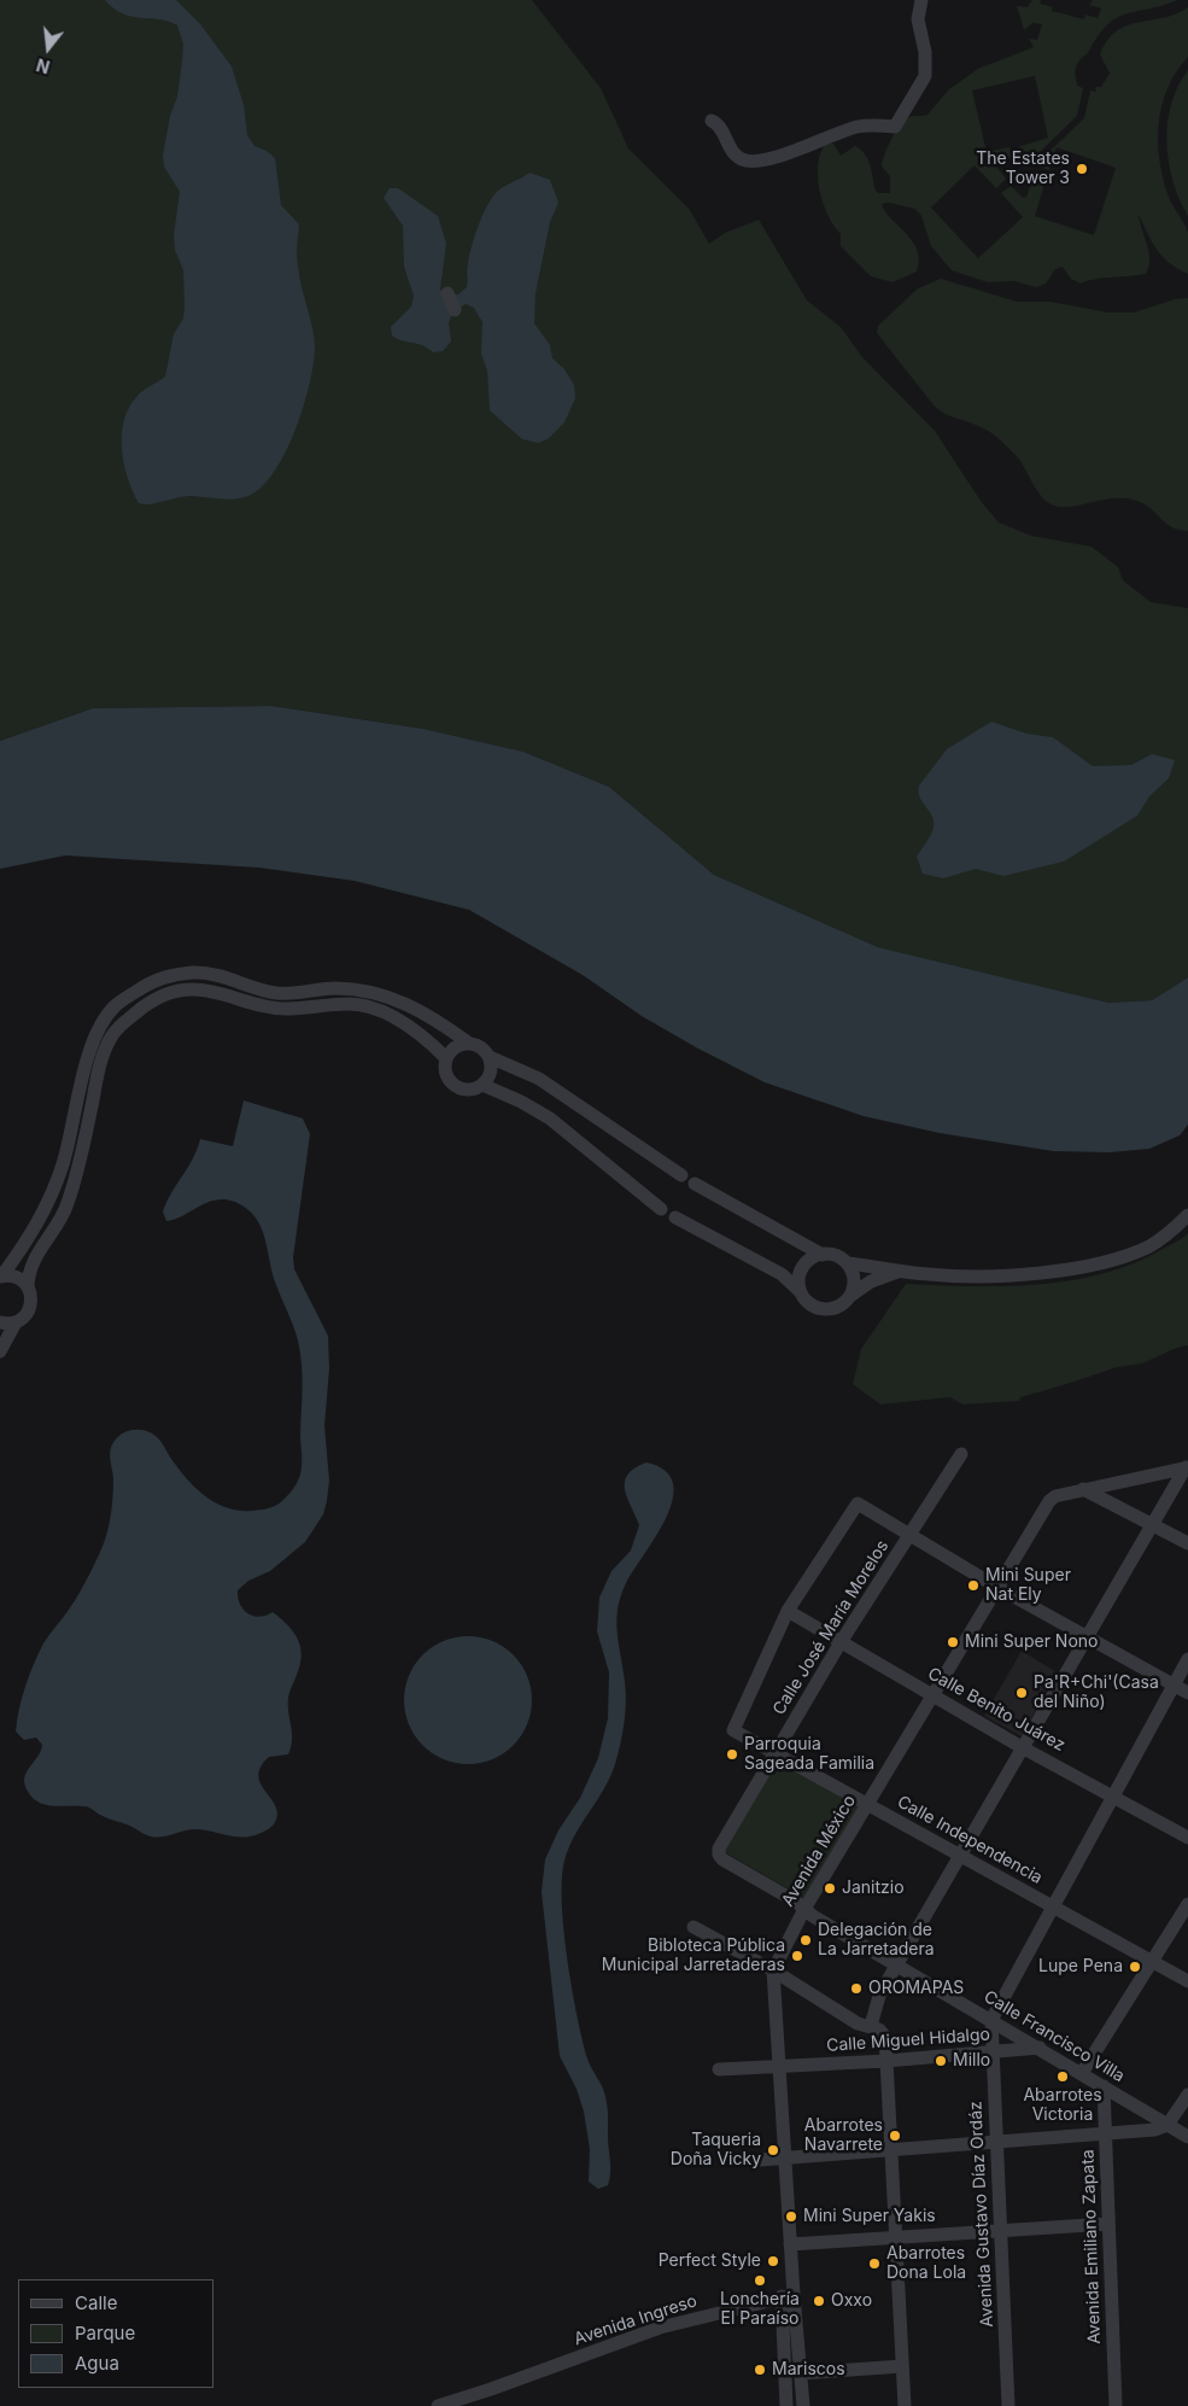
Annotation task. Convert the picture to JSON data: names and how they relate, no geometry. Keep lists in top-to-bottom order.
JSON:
{
  "streets": {
    "street": [
      "Calle José María Morelos",
      "Calle Benito Juárez",
      "Calle Independencia",
      "Avenida México",
      "Calle Francisco Villa",
      "Calle Miguel Hidalgo",
      "Avenida Gustavo Díaz Ordáz",
      "Avenida Emiliano Zapata",
      "Avenida Ingreso"
    ]
  },
  "crossings": [
    ["Calle José María Morelos", "Calle Benito Juárez"],
    ["Calle José María Morelos", "Calle Independencia"],
    ["Calle José María Morelos", "Calle Francisco Villa"],
    ["Calle Benito Juárez", "Calle Independencia"],
    ["Calle Benito Juárez", "Avenida México"],
    ["Calle Independencia", "Avenida México"],
    ["Avenida México", "Calle Francisco Villa"],
    ["Calle Francisco Villa", "Calle Miguel Hidalgo"],
    ["Calle Francisco Villa", "Avenida Gustavo Díaz Ordáz"],
    ["Calle Francisco Villa", "Avenida Emiliano Zapata"],
    ["Calle Miguel Hidalgo", "Avenida Gustavo Díaz Ordáz"]
  ],
  "places": [
    "The Estates Tower 3",
    "Mini Super Nat Ely",
    "Mini Super Nono",
    "Pa'R+Chi'(Casa del Niño)",
    "Parroquia Sageada Familia",
    "Janitzio",
    "Delegación de La Jarretadera",
    "Bibloteca Pública Municipal Jarretaderas",
    "Lupe Pena",
    "OROMAPAS",
    "Millo",
    "Abarrotes Victoria",
    "Abarrotes Navarrete",
    "Taqueria Doña Vicky",
    "Mini Super Yakis",
    "Perfect Style",
    "Abarrotes Dona Lola",
    "Lonchería El Paraíso",
    "Oxxo",
    "Mariscos"
  ],
  "legend": ["Calle", "Parque", "Agua"],
  "north": "bottom"
}
